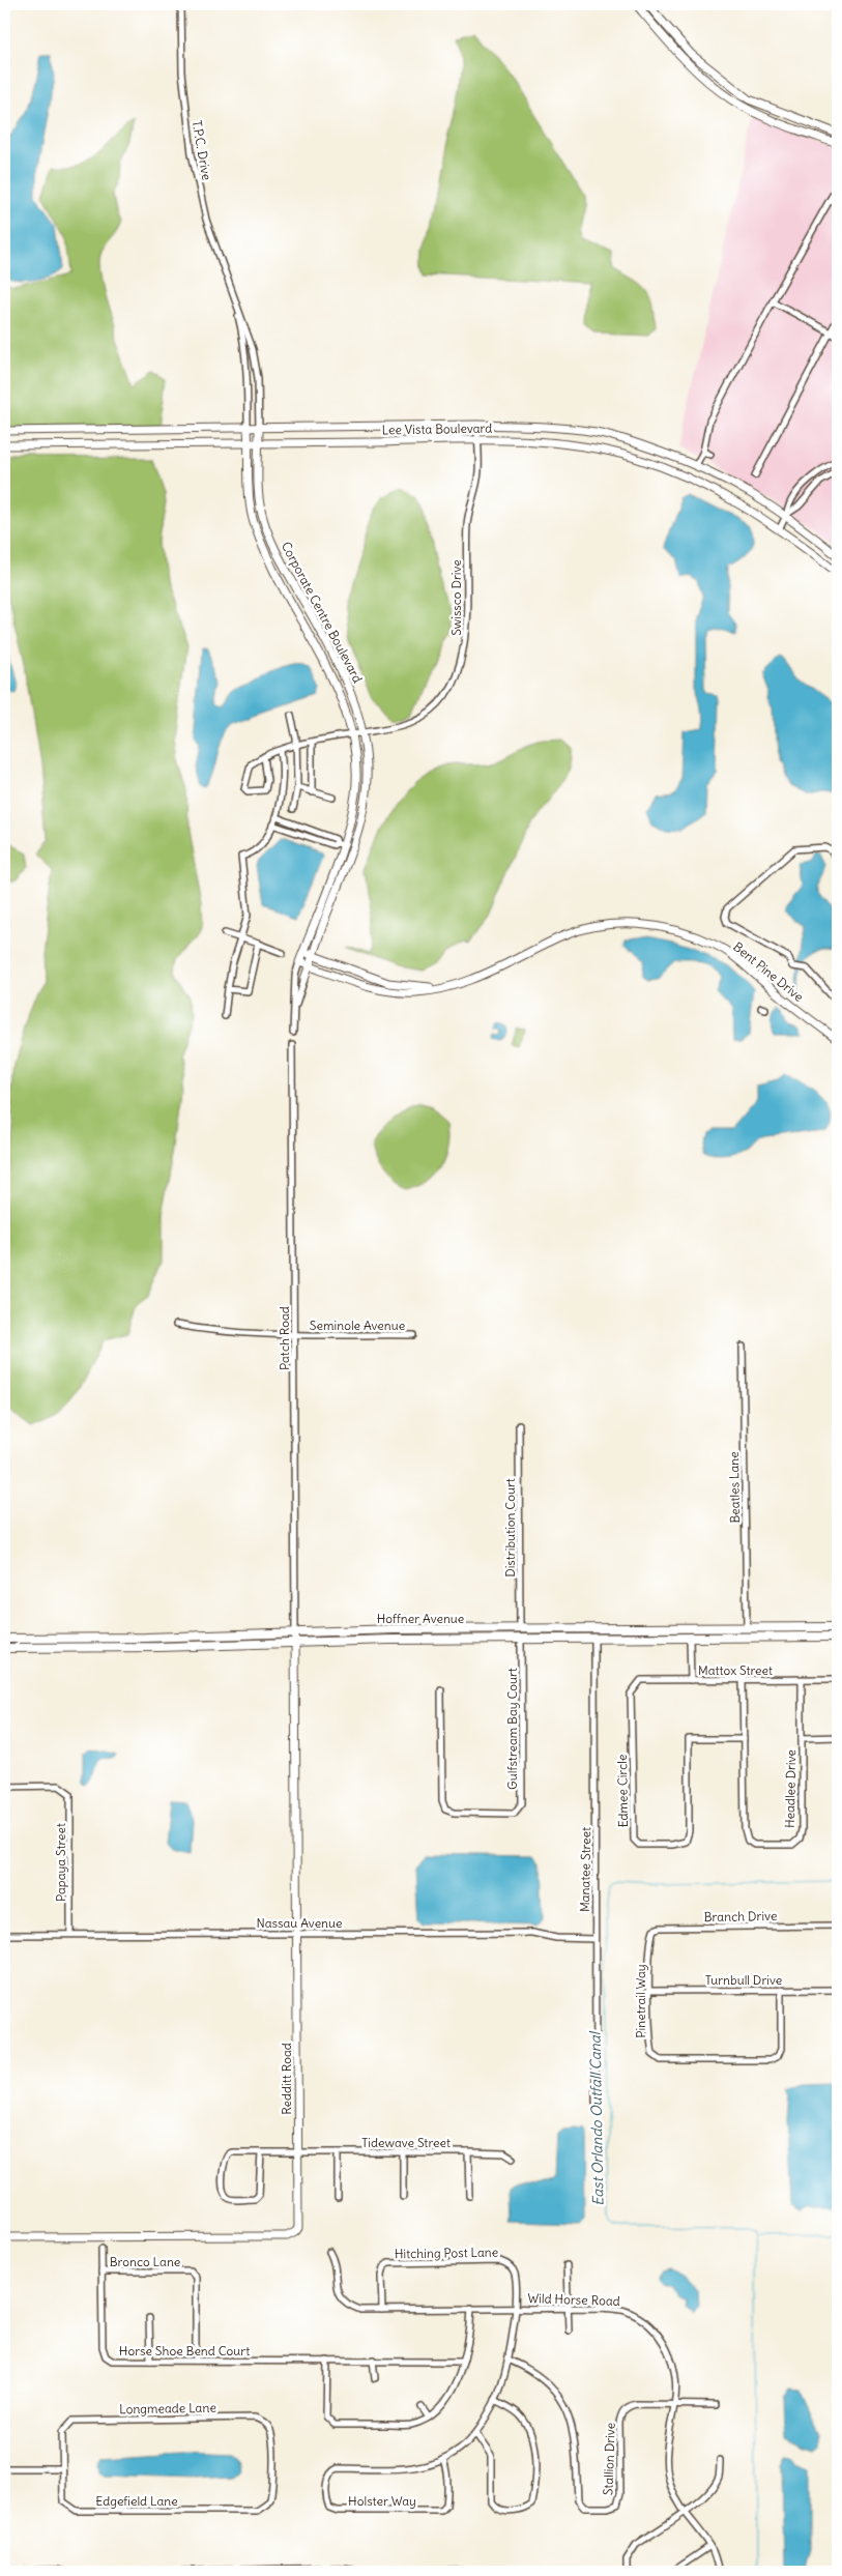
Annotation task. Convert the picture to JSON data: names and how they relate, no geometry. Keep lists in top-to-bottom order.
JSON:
{
  "streets": {
    "main road": ["Hoffner Avenue"],
    "street": [
      "T.P.C. Drive",
      "Lee Vista Boulevard",
      "Swissco Drive",
      "Corporate Centre Boulevard",
      "Bent Pine Drive",
      "Seminole Avenue",
      "Patch Road",
      "Beatles Lane",
      "Distribution Court",
      "Mattox Street",
      "Gulfstream Bay Court",
      "Headlee Drive",
      "Edmee Circle",
      "Papaya Street",
      "Manatee Street",
      "Branch Drive",
      "Nassau Avenue",
      "Turnbull Drive",
      "Pinetrail Way",
      "Redditt Road",
      "Tidewave Street",
      "Hitching Post Lane",
      "Bronco Lane",
      "Wild Horse Road",
      "Horse Shoe Bend Court",
      "Longmeade Lane",
      "Stallion Drive",
      "Edgefield Lane",
      "Holster Way"
    ]
  },
  "crossings": [
    ["T.P.C. Drive", "Lee Vista Boulevard"],
    ["T.P.C. Drive", "Corporate Centre Boulevard"],
    ["Lee Vista Boulevard", "Swissco Drive"],
    ["Lee Vista Boulevard", "Corporate Centre Boulevard"],
    ["Swissco Drive", "Corporate Centre Boulevard"],
    ["Corporate Centre Boulevard", "Bent Pine Drive"],
    ["Seminole Avenue", "Patch Road"],
    ["Patch Road", "Hoffner Avenue"],
    ["Patch Road", "Redditt Road"],
    ["Beatles Lane", "Hoffner Avenue"],
    ["Distribution Court", "Hoffner Avenue"],
    ["Hoffner Avenue", "Gulfstream Bay Court"],
    ["Hoffner Avenue", "Manatee Street"],
    ["Hoffner Avenue", "Redditt Road"],
    ["Mattox Street", "Headlee Drive"],
    ["Mattox Street", "Edmee Circle"],
    ["Headlee Drive", "Edmee Circle"],
    ["Papaya Street", "Nassau Avenue"],
    ["Manatee Street", "Nassau Avenue"],
    ["Branch Drive", "Pinetrail Way"],
    ["Nassau Avenue", "Redditt Road"],
    ["Turnbull Drive", "Pinetrail Way"],
    ["Redditt Road", "Tidewave Street"],
    ["Hitching Post Lane", "Wild Horse Road"],
    ["Hitching Post Lane", "Holster Way"],
    ["Bronco Lane", "Horse Shoe Bend Court"],
    ["Wild Horse Road", "Stallion Drive"],
    ["Wild Horse Road", "Holster Way"],
    ["Longmeade Lane", "Edgefield Lane"],
    ["Stallion Drive", "Holster Way"]
  ],
  "water": ["East Orlando Outfall Canal"]
}
